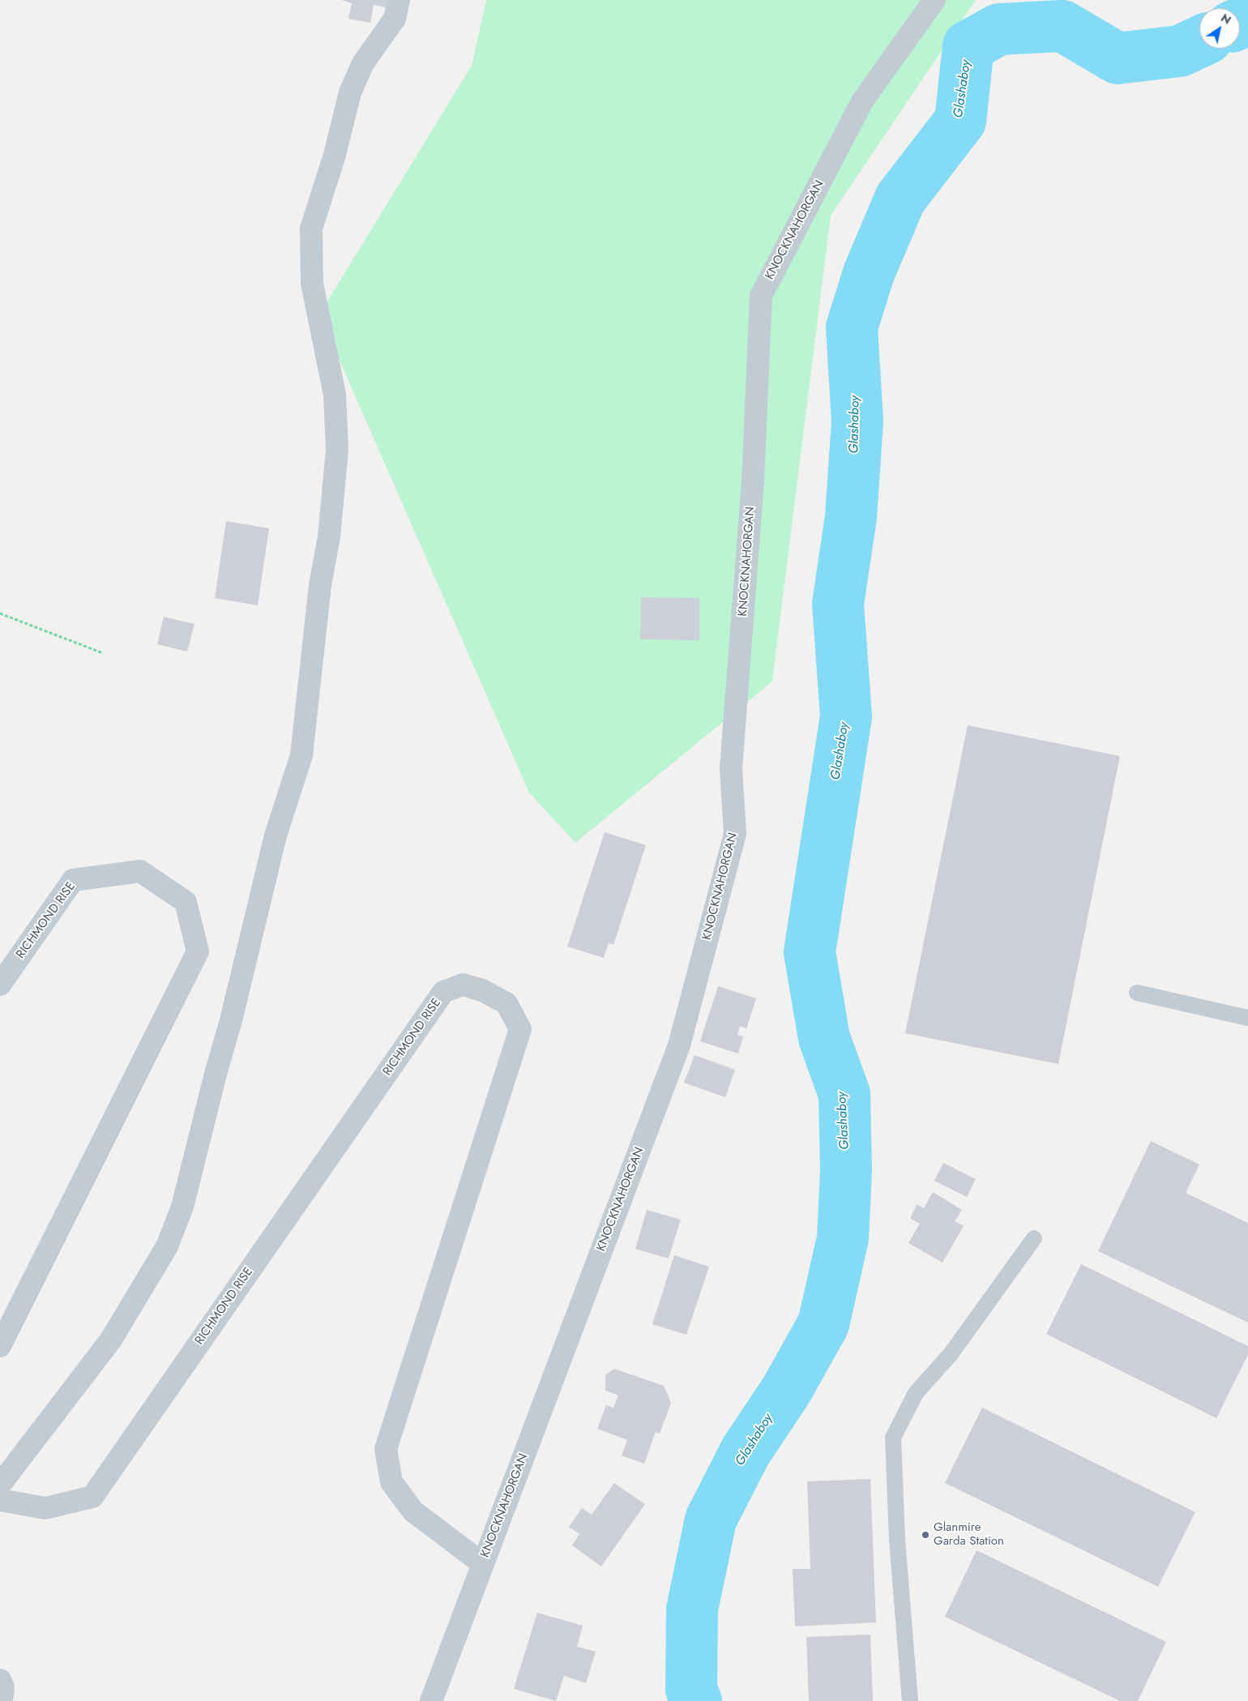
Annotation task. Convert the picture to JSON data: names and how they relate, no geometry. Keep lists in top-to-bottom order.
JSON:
{
  "streets": {
    "street": ["KNOCKNAHORGAN", "RICHMOND RISE"]
  },
  "crossings": [
    ["KNOCKNAHORGAN", "RICHMOND RISE"]
  ],
  "water": ["Glashaboy"],
  "places": ["Glanmire Garda Station"],
  "north": "top right"
}
